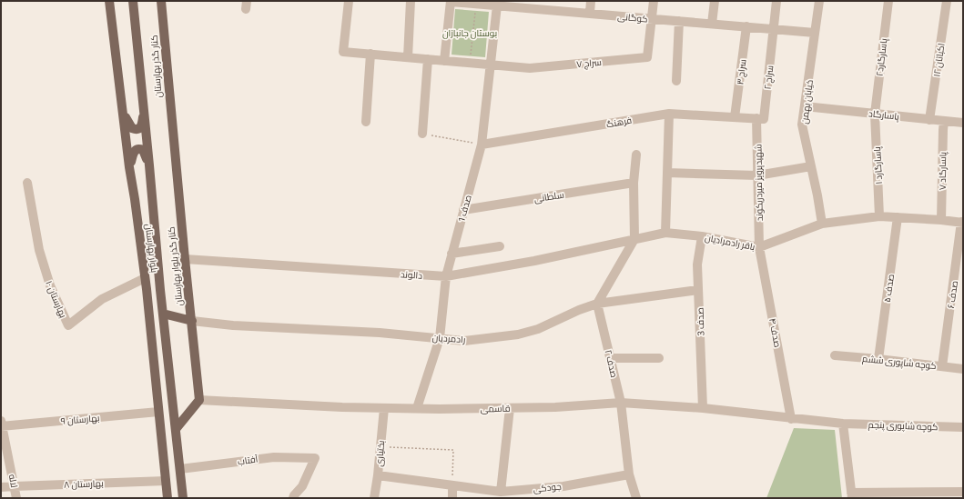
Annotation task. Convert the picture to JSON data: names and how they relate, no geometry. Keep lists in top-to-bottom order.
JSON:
{
  "streets": {
    "main road": ["کنار گذر بهارستان", "بلوار بهارستان", "کنار گذر بلوار بهارستان"],
    "street": [
      "کوگانی",
      "پاسارگارد۲",
      "اکباتان ۱۲",
      "سراج ۷",
      "سراج ۳",
      "سراج ۲",
      "خیابان بهمن",
      "پاسارگاد",
      "فرهنگ",
      "پاسارگارد ۱",
      "پاسارگاد ۷",
      "شهیدپرویز میردریکوند",
      "سلطانی",
      "صدف 1",
      "باقر رادمرادیان",
      "دالوند",
      "صدف ۵",
      "صدف ۶",
      "بهارستان ۱۰",
      "صدف 3",
      "صدف ۴",
      "رادمردیان",
      "کوچه شاپوری ششم",
      "صدف ۲",
      "قاسمی",
      "بهارستان ۹",
      "کوچه شاپوری پنجم",
      "بختیاری",
      "آفتاب",
      "لاله",
      "بهارستان ۸",
      "جودکی"
    ]
  },
  "crossings": [
    ["کوگانی", "سراج ۷"],
    ["کوگانی", "سراج ۳"],
    ["کوگانی", "سراج ۲"],
    ["کوگانی", "خیابان بهمن"],
    ["کوگانی", "صدف 1"],
    ["پاسارگارد۲", "پاسارگاد"],
    ["پاسارگارد۲", "پاسارگارد ۱"],
    ["اکباتان ۱۲", "پاسارگاد"],
    ["سراج ۷", "صدف 1"],
    ["کنار گذر بهارستان", "کنار گذر بلوار بهارستان"],
    ["سراج ۳", "فرهنگ"],
    ["سراج ۲", "فرهنگ"],
    ["سراج ۲", "شهیدپرویز میردریکوند"],
    ["خیابان بهمن", "پاسارگاد"],
    ["خیابان بهمن", "باقر رادمرادیان"],
    ["پاسارگاد", "پاسارگارد ۱"],
    ["پاسارگاد", "پاسارگاد ۷"],
    ["فرهنگ", "شهیدپرویز میردریکوند"],
    ["فرهنگ", "صدف 1"],
    ["پاسارگارد ۱", "باقر رادمرادیان"],
    ["پاسارگاد ۷", "باقر رادمرادیان"],
    ["شهیدپرویز میردریکوند", "باقر رادمرادیان"],
    ["شهیدپرویز میردریکوند", "صدف ۴"],
    ["سلطانی", "صدف 1"],
    ["صدف 1", "دالوند"],
    ["صدف 1", "رادمردیان"],
    ["صدف 1", "قاسمی"],
    ["باقر رادمرادیان", "دالوند"],
    ["باقر رادمرادیان", "صدف ۵"],
    ["باقر رادمرادیان", "صدف ۶"],
    ["باقر رادمرادیان", "صدف 3"],
    ["باقر رادمرادیان", "صدف ۴"],
    ["بلوار بهارستان", "بهارستان ۱۰"],
    ["بلوار بهارستان", "بهارستان ۹"],
    ["بلوار بهارستان", "آفتاب"],
    ["بلوار بهارستان", "بهارستان ۸"],
    ["کنار گذر بلوار بهارستان", "دالوند"],
    ["کنار گذر بلوار بهارستان", "رادمردیان"],
    ["کنار گذر بلوار بهارستان", "قاسمی"],
    ["صدف ۵", "کوچه شاپوری ششم"],
    ["صدف ۶", "کوچه شاپوری ششم"],
    ["صدف 3", "رادمردیان"],
    ["صدف 3", "قاسمی"],
    ["صدف ۴", "قاسمی"],
    ["صدف ۴", "کوچه شاپوری پنجم"],
    ["رادمردیان", "صدف ۲"],
    ["صدف ۲", "قاسمی"],
    ["صدف ۲", "جودکی"],
    ["قاسمی", "کوچه شاپوری پنجم"],
    ["قاسمی", "بختیاری"],
    ["بهارستان ۹", "لاله"],
    ["بختیاری", "جودکی"],
    ["لاله", "بهارستان ۸"]
  ],
  "parks": ["بوستان جانبازان"]
}
